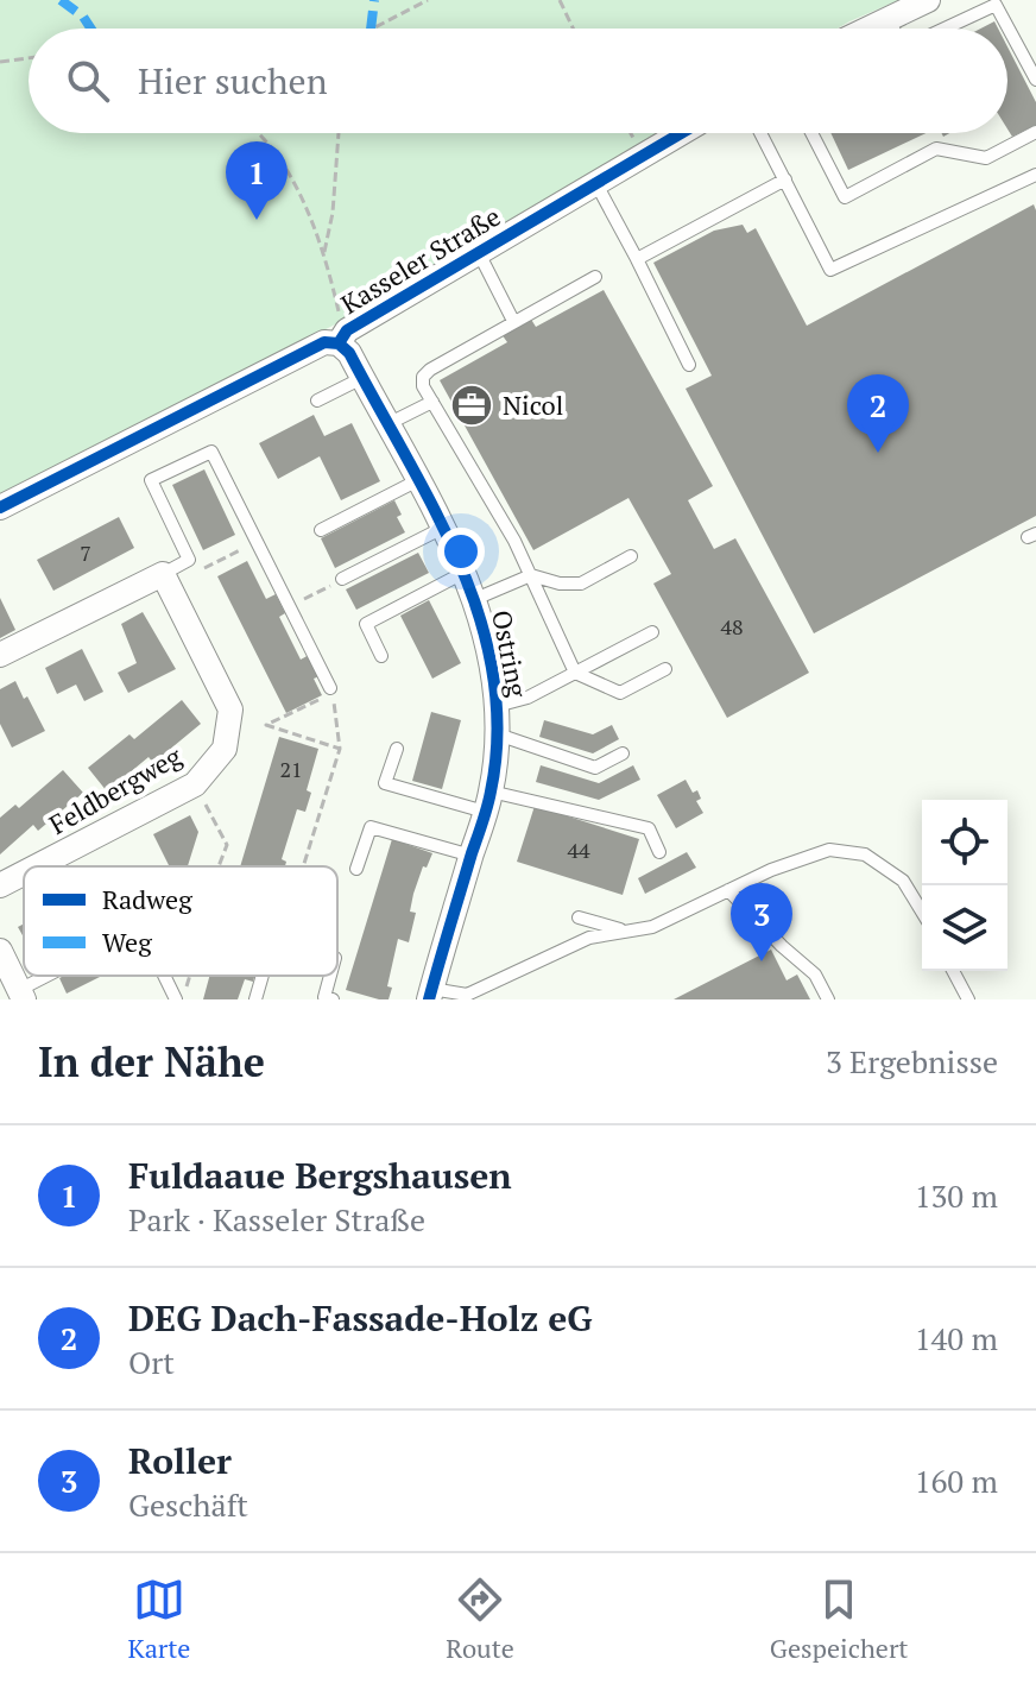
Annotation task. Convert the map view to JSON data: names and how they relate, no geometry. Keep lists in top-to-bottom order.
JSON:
{
  "streets": {
    "street": ["Kasseler Straße", "Ostring", "Feldbergweg"]
  },
  "crossings": [
    ["Kasseler Straße", "Ostring"]
  ],
  "places": {
    "office": ["Nicol"]
  },
  "house_numbers": [
    "7",
    "48",
    "21",
    "44"
  ],
  "legend": ["Radweg", "Weg"],
  "page": {
    "search": "Hier suchen",
    "pins": ["1", "2", "3"],
    "heading": ["In der Nähe", "3 Ergebnisse"],
    "list": [
      {
        "mark": "1",
        "name": "Fuldaaue Bergshausen",
        "note": "Park · Kasseler Straße",
        "value": "130 m"
      },
      {
        "mark": "2",
        "name": "DEG Dach-Fassade-Holz eG",
        "note": "Ort",
        "value": "140 m"
      },
      {
        "mark": "3",
        "name": "Roller",
        "note": "Geschäft",
        "value": "160 m"
      }
    ],
    "nav": ["Karte", "Route", "Gespeichert"]
  }
}
